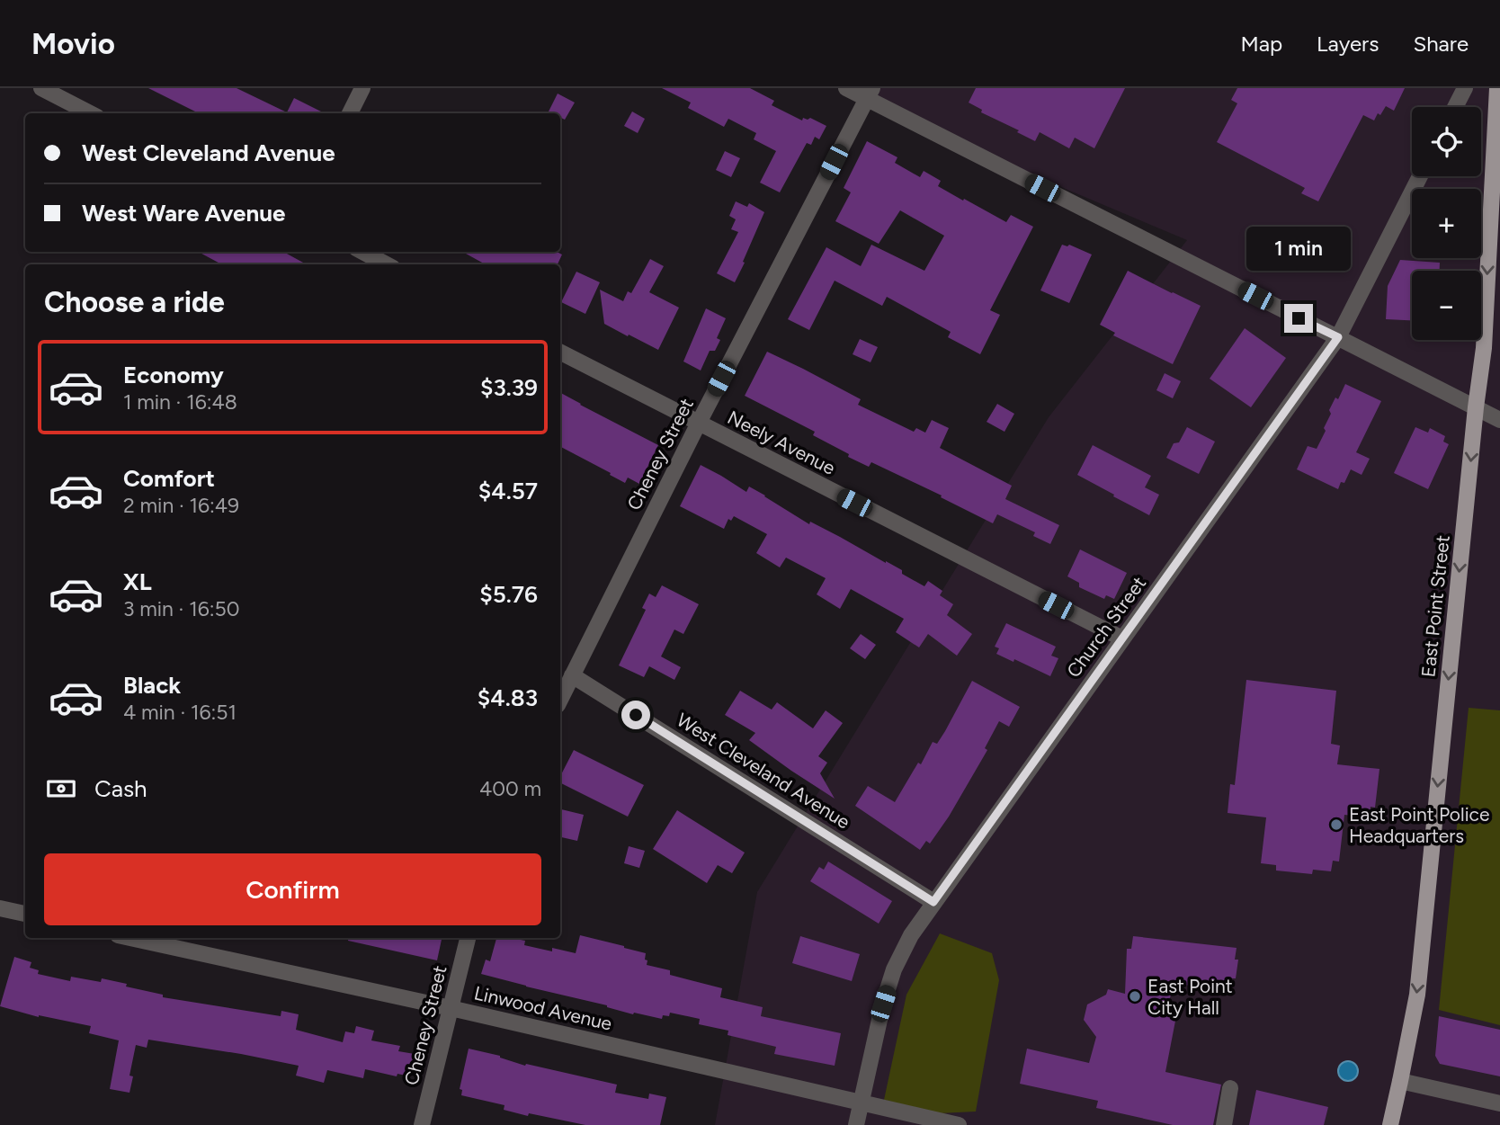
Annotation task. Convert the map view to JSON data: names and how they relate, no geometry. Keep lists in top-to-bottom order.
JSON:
{
  "streets": {
    "main road": ["East Point Street"],
    "street": [
      "Neely Avenue",
      "Cheney Street",
      "Church Street",
      "West Cleveland Avenue",
      "Linwood Avenue"
    ]
  },
  "crossings": [
    ["Neely Avenue", "Cheney Street"],
    ["Neely Avenue", "Church Street"],
    ["Cheney Street", "West Cleveland Avenue"],
    ["Cheney Street", "Linwood Avenue"],
    ["Church Street", "West Cleveland Avenue"],
    ["Church Street", "Linwood Avenue"]
  ],
  "one_way": ["East Point Street"],
  "places": ["East Point Police Headquarters", "East Point City Hall"],
  "page": {
    "header": "Movio",
    "nav": ["Map", "Layers", "Share"],
    "map_buttons": ["+", "−"],
    "banner": ["West Cleveland Avenue", "West Ware Avenue"],
    "bubble": "1 min",
    "heading": "Choose a ride",
    "list": [
      {
        "name": "Economy",
        "note": "1 min · 16:48",
        "value": "$3.39"
      },
      {
        "name": "Comfort",
        "note": "2 min · 16:49",
        "value": "$4.57"
      },
      {
        "name": "XL",
        "note": "3 min · 16:50",
        "value": "$5.76"
      },
      {
        "name": "Black",
        "note": "4 min · 16:51",
        "value": "$4.83"
      }
    ],
    "pay": ["Cash", "400 m"],
    "buttons": "Confirm"
  }
}
